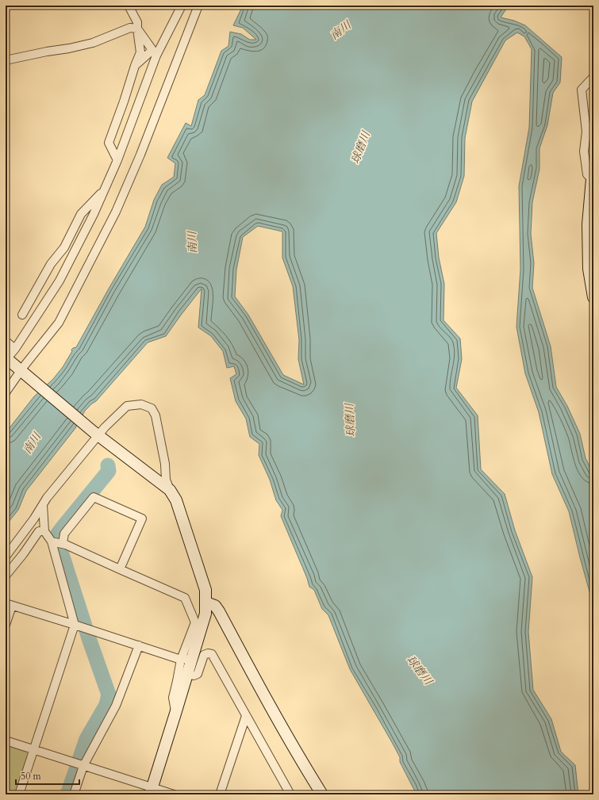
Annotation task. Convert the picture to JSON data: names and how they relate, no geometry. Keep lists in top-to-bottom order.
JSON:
{
  "water": ["南川", "球磨川"],
  "scale_bar": "50 m"
}
